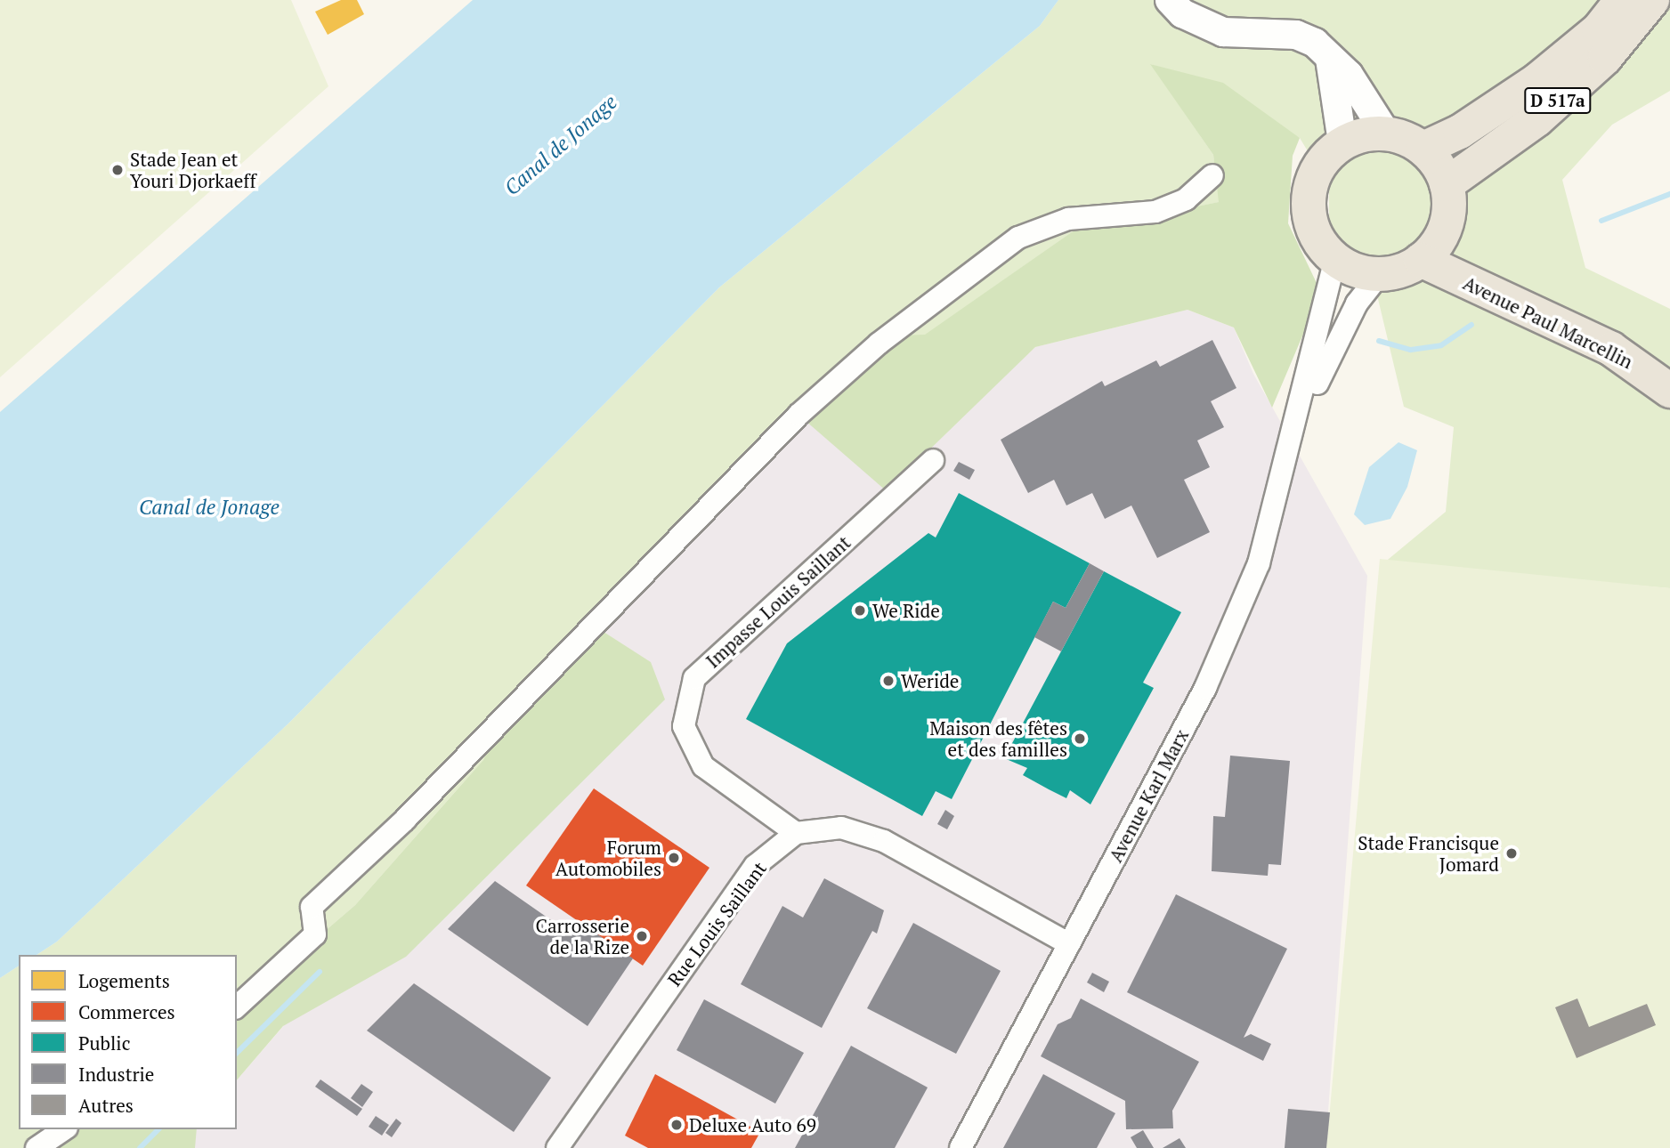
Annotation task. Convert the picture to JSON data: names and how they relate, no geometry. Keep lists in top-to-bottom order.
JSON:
{
  "streets": {
    "main road": ["D 517a", "Avenue Paul Marcellin"],
    "street": ["Impasse Louis Saillant", "Avenue Karl Marx", "Rue Louis Saillant"]
  },
  "crossings": [
    ["D 517a", "Avenue Paul Marcellin"],
    ["D 517a", "Avenue Karl Marx"],
    ["Avenue Paul Marcellin", "Avenue Karl Marx"],
    ["Impasse Louis Saillant", "Rue Louis Saillant"]
  ],
  "water": ["Canal de Jonage"],
  "places": [
    "Stade Jean et Youri Djorkaeff",
    "We Ride",
    "Weride",
    "Maison des fêtes et des familles",
    "Stade Francisque Jomard",
    "Forum Automobiles",
    "Carrosserie de la Rize",
    "Deluxe Auto 69"
  ],
  "legend": [
    "Logements",
    "Commerces",
    "Public",
    "Industrie",
    "Autres"
  ]
}
